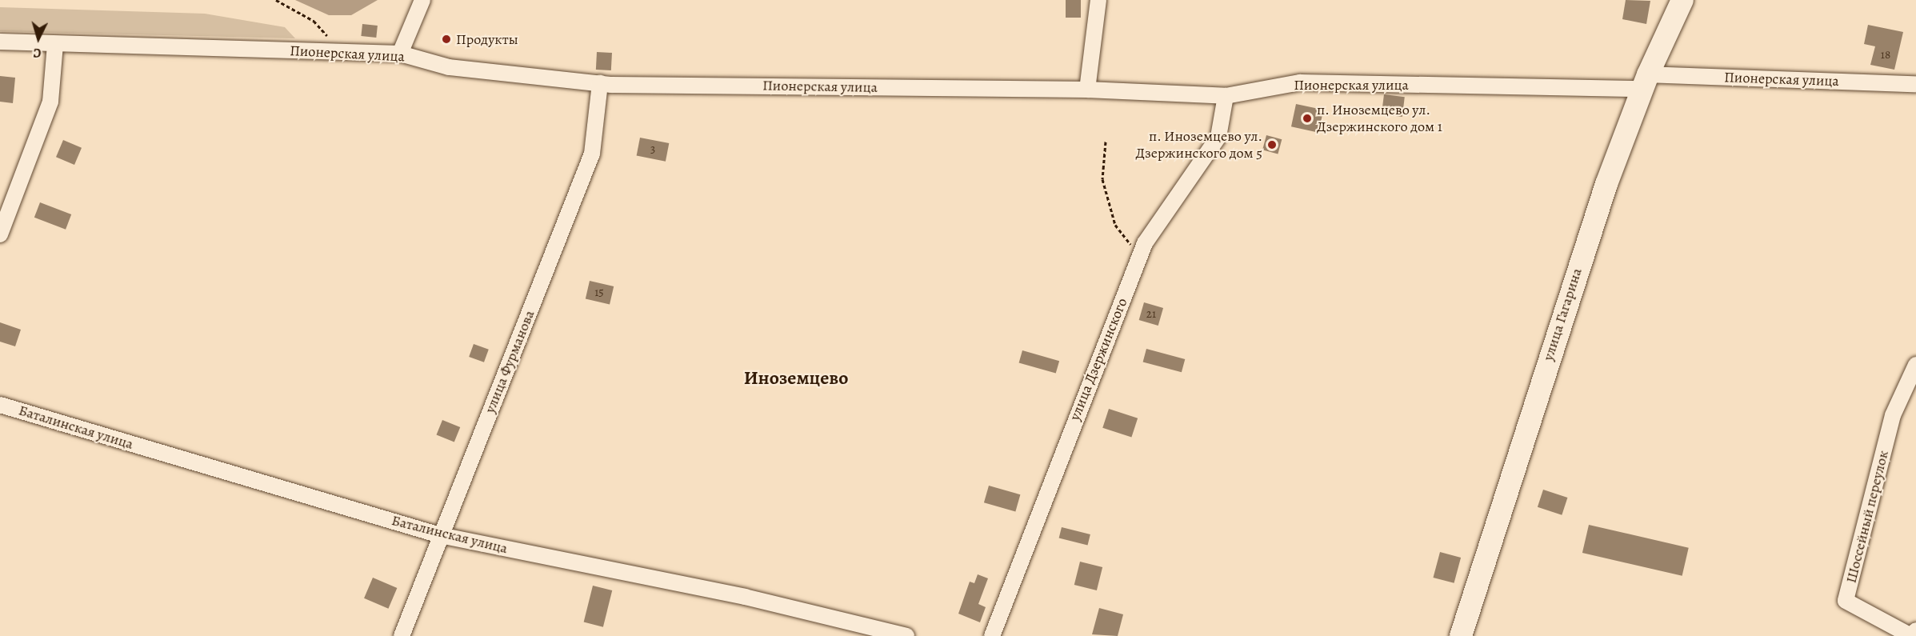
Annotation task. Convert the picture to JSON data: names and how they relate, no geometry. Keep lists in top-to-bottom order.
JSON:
{
  "streets": {
    "main road": ["улица Гагарина"],
    "street": [
      "Пионерская улица",
      "улица Дзержинского",
      "улица Фурманова",
      "Баталинская улица",
      "Шоссейный переулок"
    ]
  },
  "crossings": [
    ["Пионерская улица", "улица Гагарина"],
    ["Пионерская улица", "улица Дзержинского"],
    ["Пионерская улица", "улица Фурманова"],
    ["улица Фурманова", "Баталинская улица"]
  ],
  "districts": ["Иноземцево"],
  "places": ["Продукты", "п. Иноземцево ул. Дзержинского дом 1", "п. Иноземцево ул. Дзержинского дом 5"],
  "house_numbers": [
    "18",
    "3",
    "15",
    "21"
  ],
  "north": "bottom"
}
